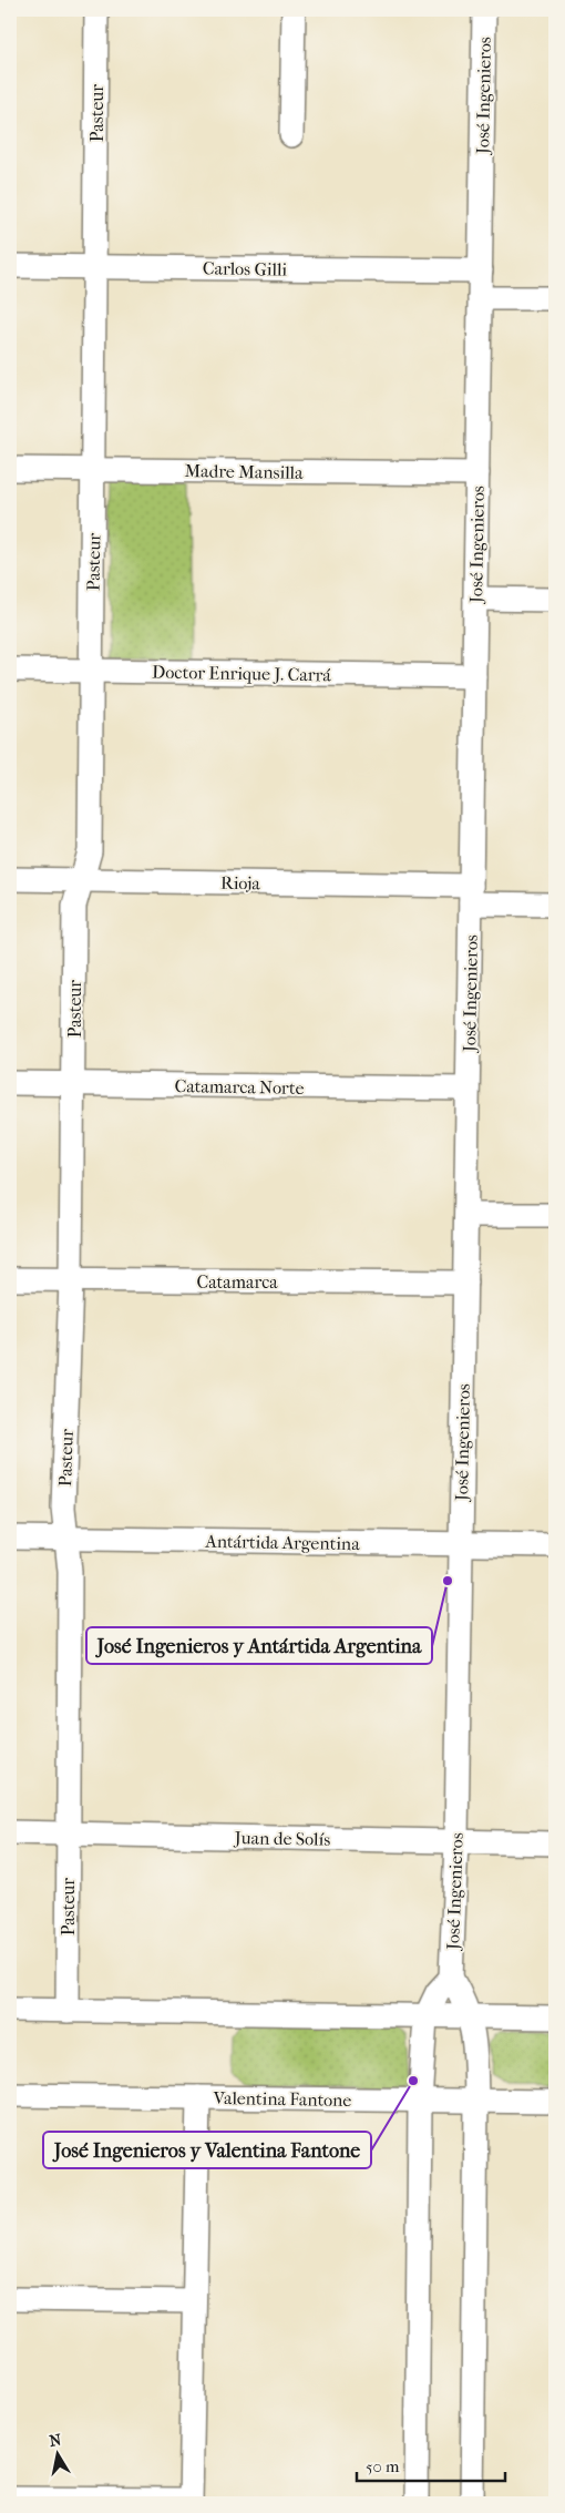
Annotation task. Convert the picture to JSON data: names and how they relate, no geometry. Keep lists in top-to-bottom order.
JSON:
{
  "streets": {
    "street": [
      "José Ingenieros",
      "Pasteur",
      "Carlos Gilli",
      "Madre Mansilla",
      "Doctor Enrique J. Carrá",
      "Rioja",
      "Catamarca Norte",
      "Catamarca",
      "Antártida Argentina",
      "Juan de Solís",
      "Valentina Fantone"
    ]
  },
  "crossings": [
    ["José Ingenieros", "Carlos Gilli"],
    ["José Ingenieros", "Madre Mansilla"],
    ["José Ingenieros", "Doctor Enrique J. Carrá"],
    ["José Ingenieros", "Rioja"],
    ["José Ingenieros", "Catamarca Norte"],
    ["José Ingenieros", "Catamarca"],
    ["José Ingenieros", "Antártida Argentina"],
    ["José Ingenieros", "Juan de Solís"],
    ["Pasteur", "Carlos Gilli"],
    ["Pasteur", "Madre Mansilla"],
    ["Pasteur", "Doctor Enrique J. Carrá"],
    ["Pasteur", "Rioja"],
    ["Pasteur", "Catamarca Norte"],
    ["Pasteur", "Catamarca"],
    ["Pasteur", "Antártida Argentina"],
    ["Pasteur", "Juan de Solís"]
  ],
  "places": ["José Ingenieros y Antártida Argentina", "José Ingenieros y Valentina Fantone"],
  "scale_bar": "50 m",
  "north": "top"
}
